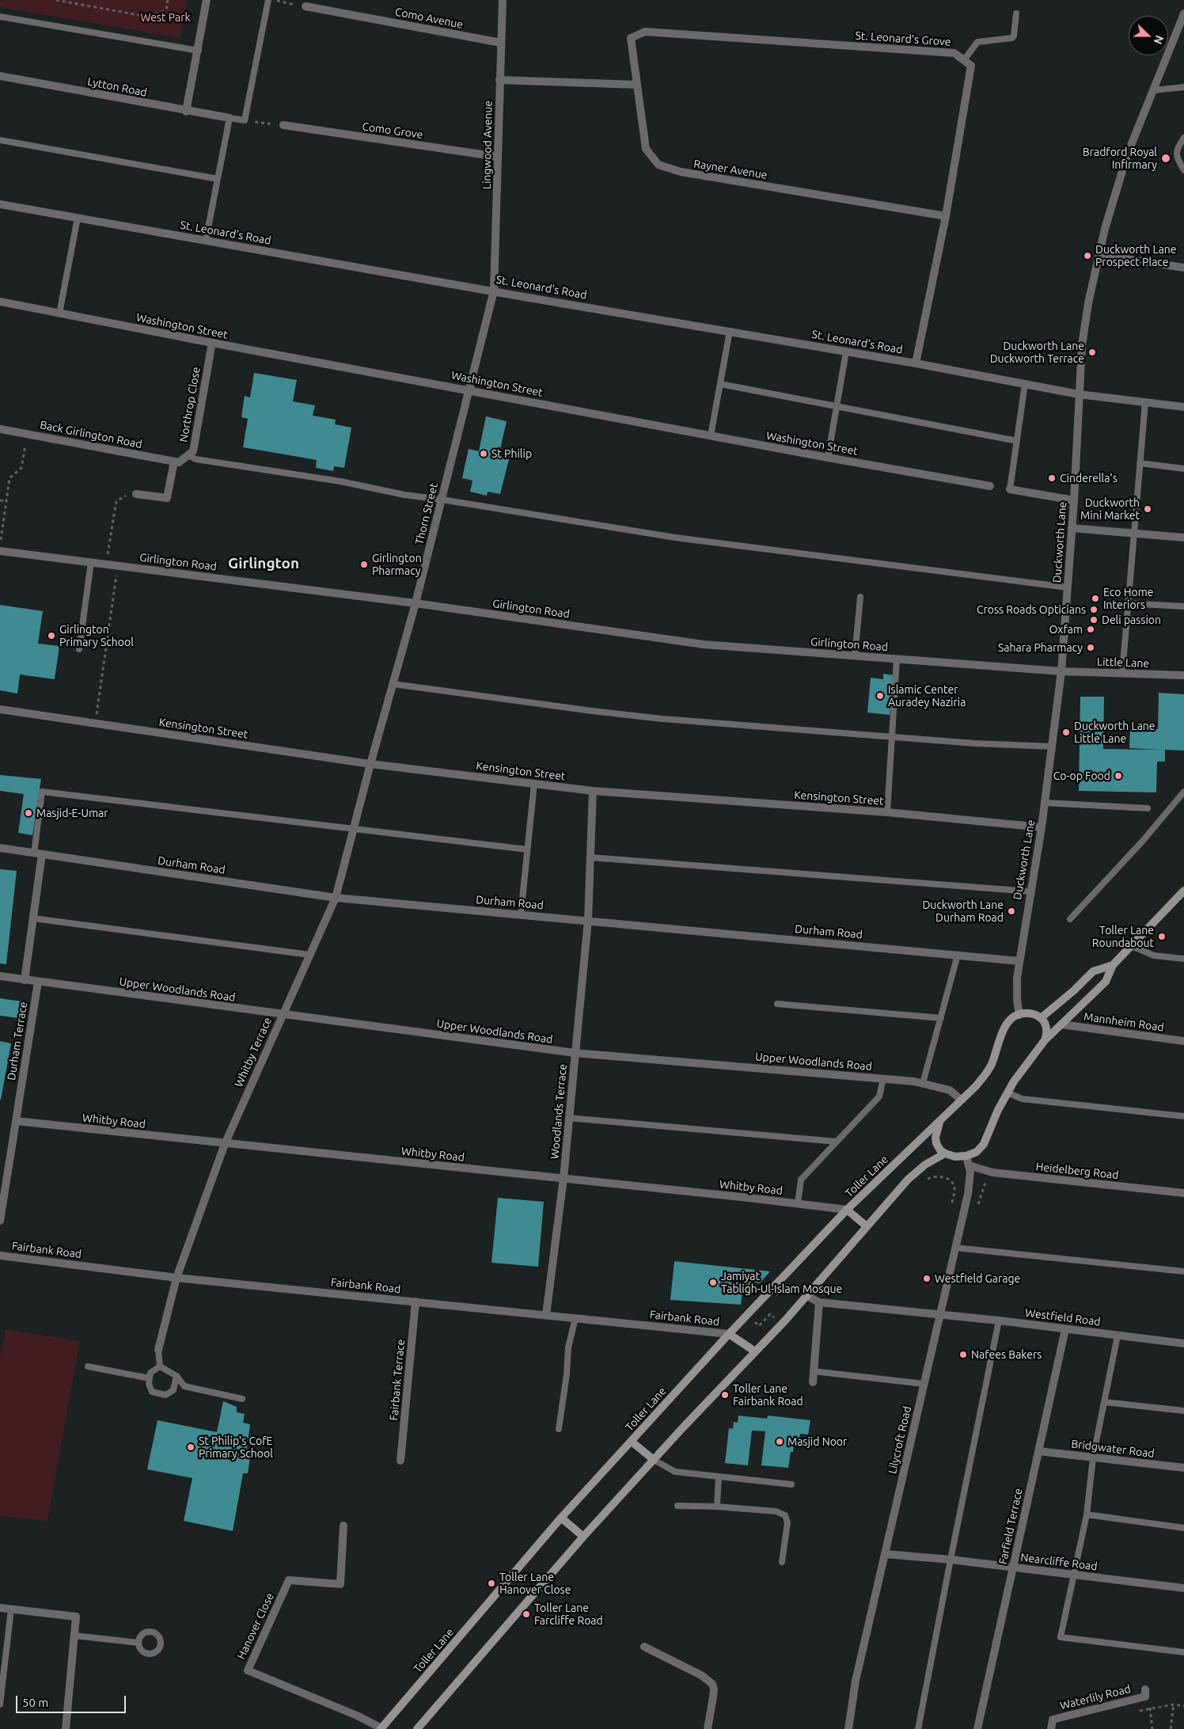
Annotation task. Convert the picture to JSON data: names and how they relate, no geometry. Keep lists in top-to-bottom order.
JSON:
{
  "streets": {
    "main road": ["Toller Lane"],
    "street": [
      "Como Avenue",
      "St. Leonard's Grove",
      "Lytton Road",
      "Como Grove",
      "Lingwood Avenue",
      "Rayner Avenue",
      "St. Leonard's Road",
      "Washington Street",
      "Northrop Close",
      "Back Girlington Road",
      "Thorn Street",
      "Duckworth Lane",
      "Girlington Road",
      "Little Lane",
      "Kensington Street",
      "Durham Road",
      "Upper Woodlands Road",
      "Mannheim Road",
      "Durham Terrace",
      "Whitby Terrace",
      "Woodlands Terrace",
      "Whitby Road",
      "Heidelberg Road",
      "Fairbank Road",
      "Westfield Road",
      "Fairbank Terrace",
      "Lilycroft Road",
      "Bridgwater Road",
      "Farfield Terrace",
      "Nearcliffe Road",
      "Hanover Close",
      "Waterlily Road"
    ]
  },
  "crossings": [
    ["Como Avenue", "Lingwood Avenue"],
    ["St. Leonard's Grove", "Rayner Avenue"],
    ["Como Grove", "Lingwood Avenue"],
    ["Lingwood Avenue", "St. Leonard's Road"],
    ["Lingwood Avenue", "Thorn Street"],
    ["St. Leonard's Road", "Thorn Street"],
    ["St. Leonard's Road", "Duckworth Lane"],
    ["Washington Street", "Northrop Close"],
    ["Washington Street", "Thorn Street"],
    ["Northrop Close", "Back Girlington Road"],
    ["Thorn Street", "Girlington Road"],
    ["Thorn Street", "Kensington Street"],
    ["Thorn Street", "Whitby Terrace"],
    ["Duckworth Lane", "Girlington Road"],
    ["Duckworth Lane", "Little Lane"],
    ["Duckworth Lane", "Kensington Street"],
    ["Duckworth Lane", "Durham Road"],
    ["Duckworth Lane", "Toller Lane"],
    ["Girlington Road", "Little Lane"],
    ["Kensington Street", "Whitby Terrace"],
    ["Kensington Street", "Woodlands Terrace"],
    ["Durham Road", "Whitby Terrace"],
    ["Durham Road", "Woodlands Terrace"],
    ["Upper Woodlands Road", "Durham Terrace"],
    ["Upper Woodlands Road", "Whitby Terrace"],
    ["Upper Woodlands Road", "Woodlands Terrace"],
    ["Upper Woodlands Road", "Toller Lane"],
    ["Durham Terrace", "Whitby Road"],
    ["Whitby Terrace", "Whitby Road"],
    ["Whitby Terrace", "Fairbank Road"],
    ["Woodlands Terrace", "Whitby Road"],
    ["Woodlands Terrace", "Fairbank Road"],
    ["Whitby Road", "Toller Lane"],
    ["Heidelberg Road", "Lilycroft Road"],
    ["Toller Lane", "Fairbank Road"],
    ["Toller Lane", "Hanover Close"],
    ["Fairbank Road", "Fairbank Terrace"],
    ["Westfield Road", "Lilycroft Road"],
    ["Westfield Road", "Farfield Terrace"],
    ["Lilycroft Road", "Nearcliffe Road"],
    ["Bridgwater Road", "Farfield Terrace"],
    ["Farfield Terrace", "Nearcliffe Road"]
  ],
  "districts": ["Girlington"],
  "parks": ["West Park"],
  "places": [
    "Bradford Royal Infirmary",
    "Duckworth Lane Prospect Place",
    "Duckworth Lane Duckworth Terrace",
    "St Philip",
    "Cinderella's",
    "Duckworth Mini Market",
    "Girlington Pharmacy",
    "Eco Home Interiors",
    "Cross Roads Opticians",
    "Deli passion",
    "Oxfam",
    "Girlington Primary School",
    "Sahara Pharmacy",
    "Islamic Center Auradey Naziria",
    "Duckworth Lane Little Lane",
    "Co-op Food",
    "Masjid-E-Umar",
    "Duckworth Lane Durham Road",
    "Toller Lane Roundabout",
    "Westfield Garage",
    "Jamiyat Tabligh-Ul-Islam Mosque",
    "Nafees Bakers",
    "Toller Lane Fairbank Road",
    "Masjid Noor",
    "St Philip's CofE Primary School",
    "Toller Lane Hanover Close",
    "Toller Lane Farcliffe Road"
  ],
  "scale_bar": "50 m",
  "north": "right"
}
